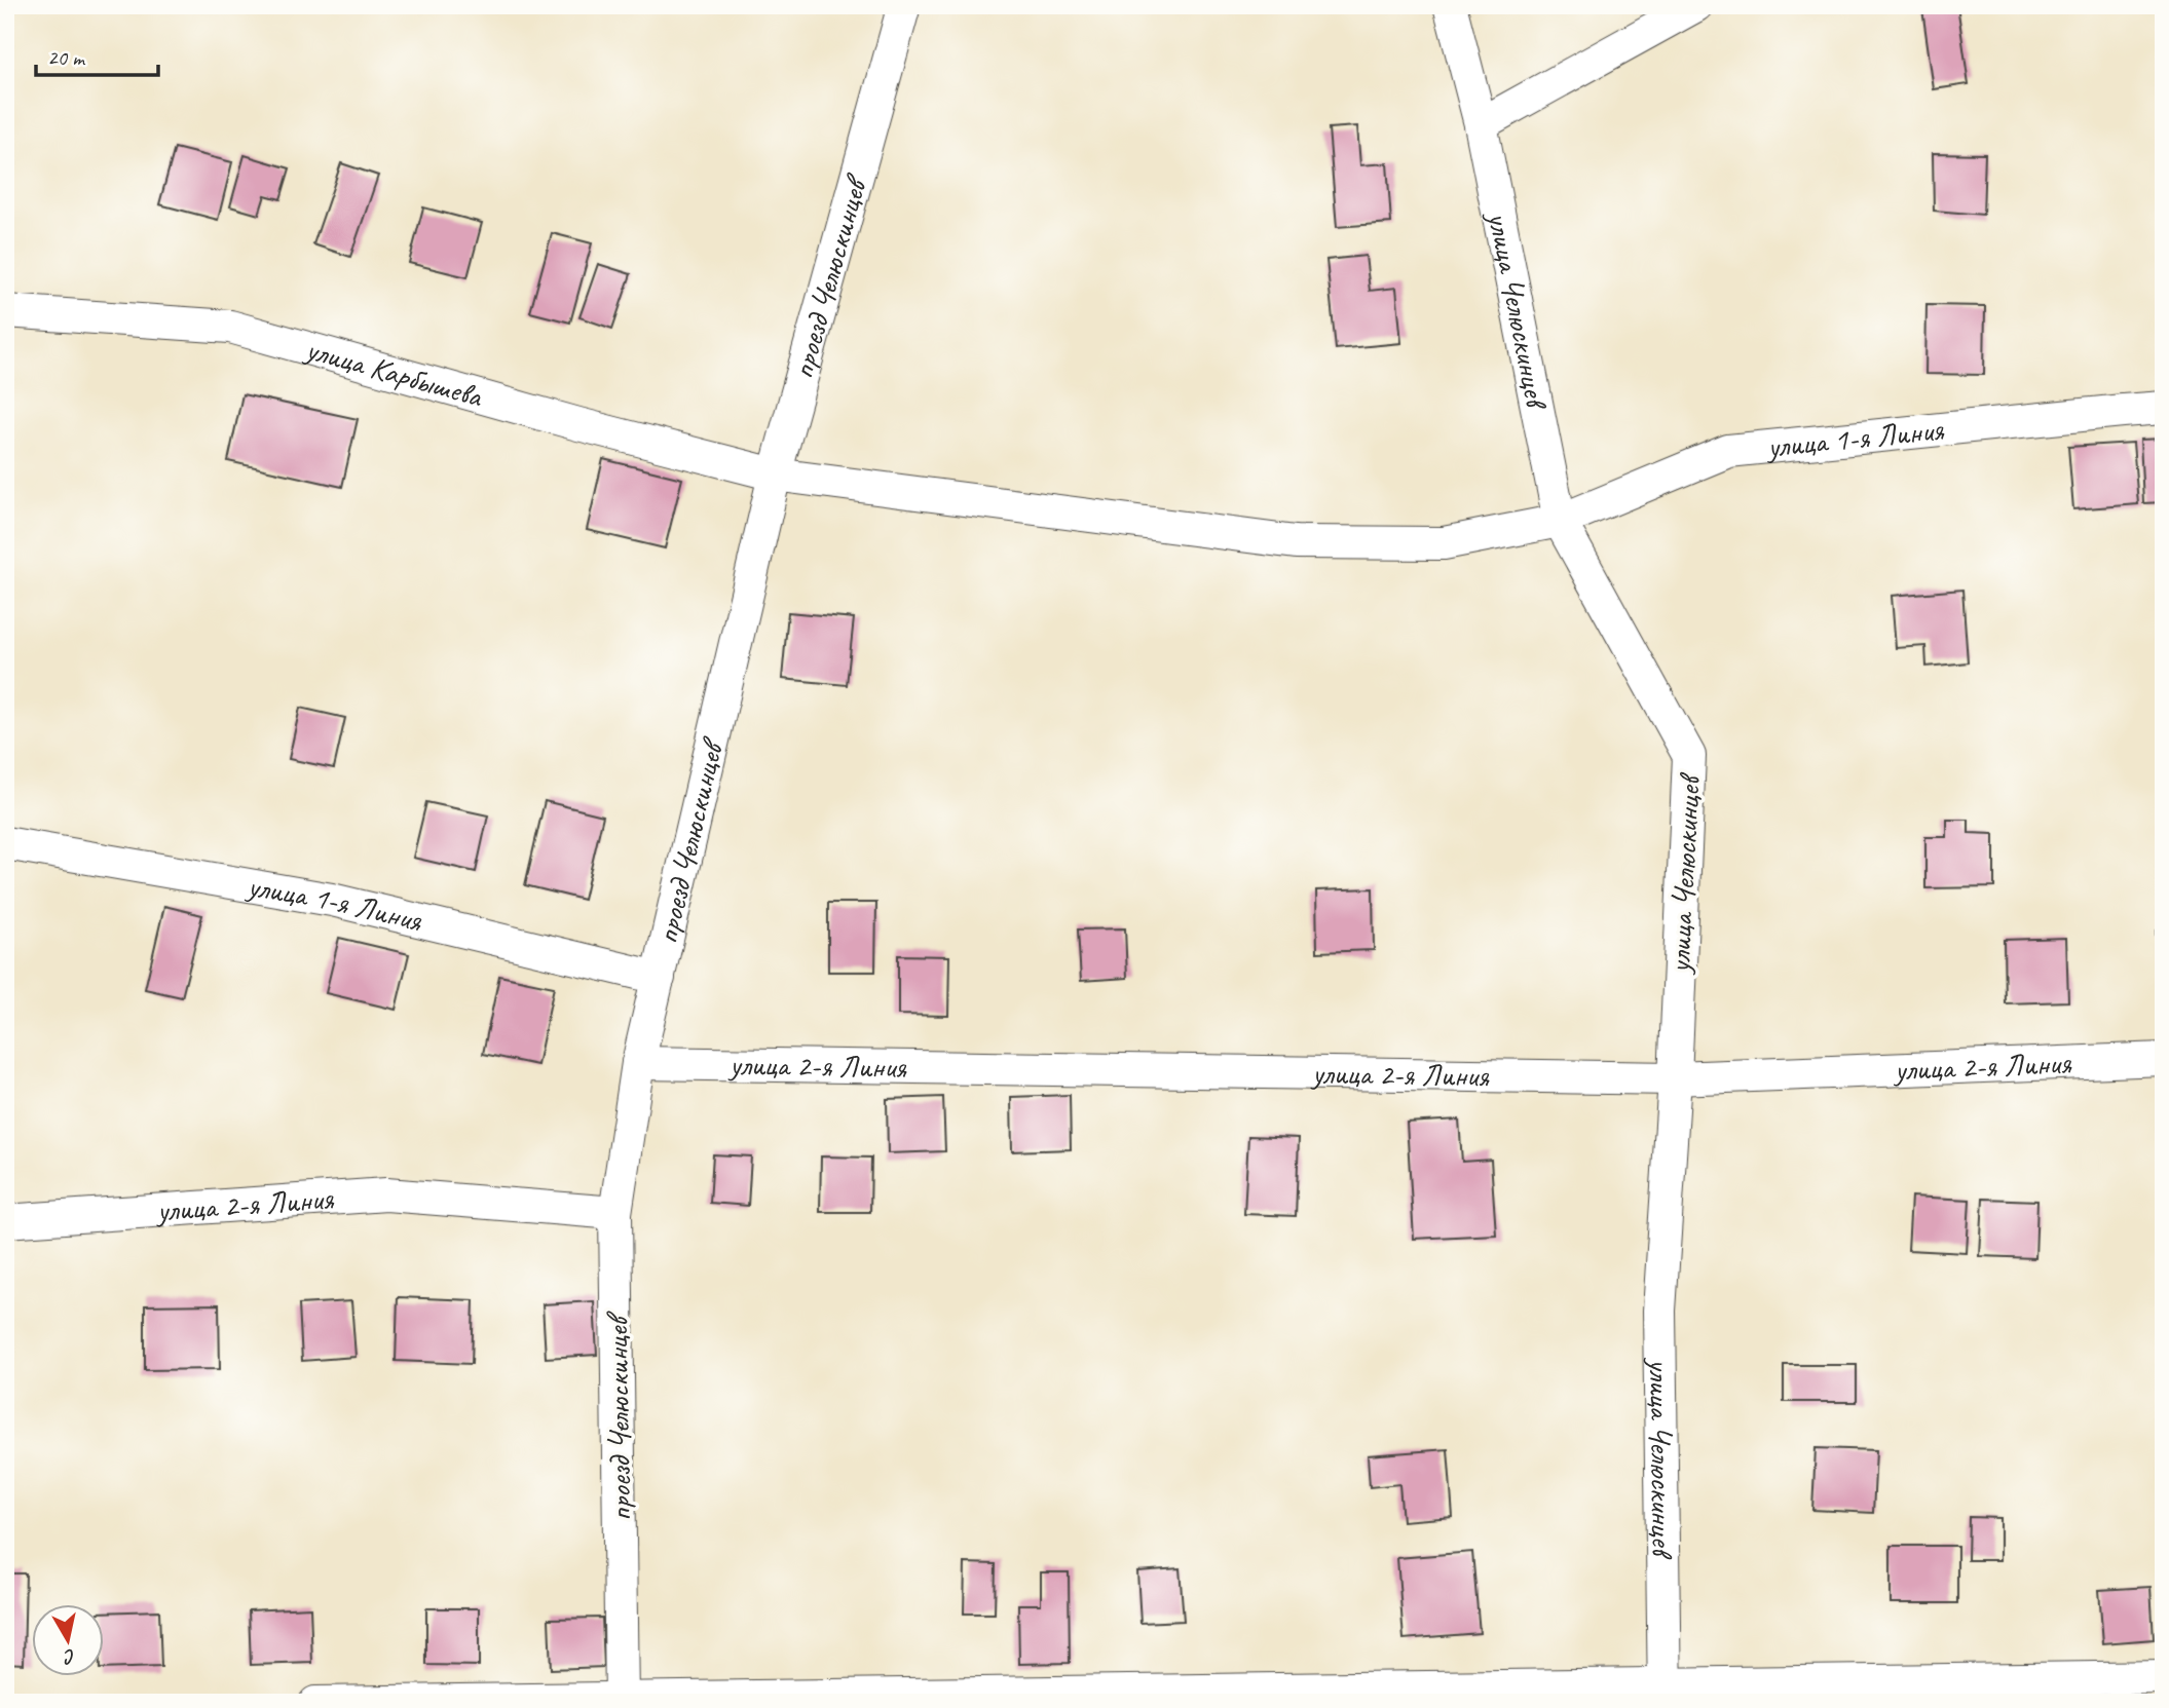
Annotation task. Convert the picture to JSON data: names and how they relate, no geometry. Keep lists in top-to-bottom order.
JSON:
{
  "streets": {
    "street": [
      "проезд Челюскинцев",
      "улица Челюскинцев",
      "улица Карбышева",
      "улица 1-я Линия",
      "улица 2-я Линия"
    ]
  },
  "crossings": [
    ["проезд Челюскинцев", "улица Карбышева"],
    ["проезд Челюскинцев", "улица 1-я Линия"],
    ["проезд Челюскинцев", "улица 2-я Линия"],
    ["улица Челюскинцев", "улица Карбышева"],
    ["улица Челюскинцев", "улица 1-я Линия"],
    ["улица Челюскинцев", "улица 2-я Линия"],
    ["улица Карбышева", "улица 1-я Линия"]
  ],
  "scale_bar": "20 m",
  "north": "bottom"
}
